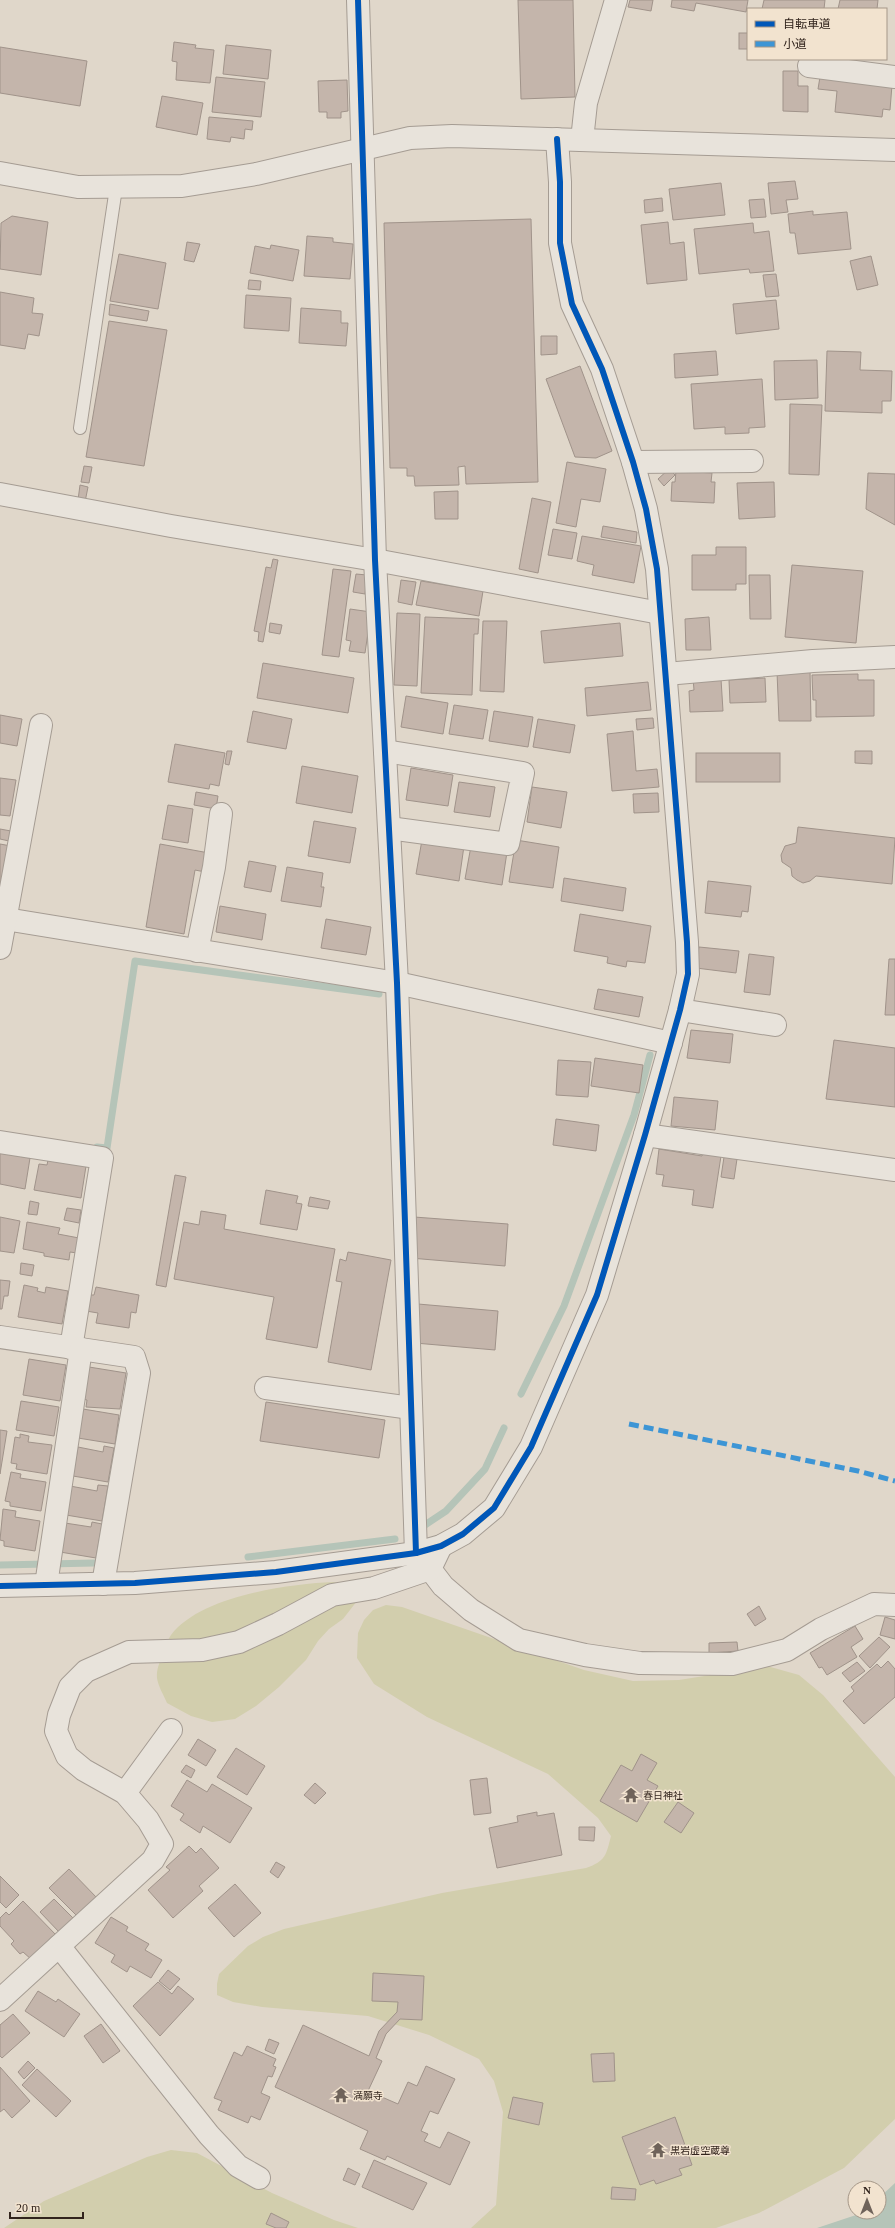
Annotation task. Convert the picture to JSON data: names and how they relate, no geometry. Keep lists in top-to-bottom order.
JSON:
{
  "places": {
    "temple": ["春日神社", "満願寺", "黒岩虚空蔵尊"]
  },
  "legend": ["自転車道", "小道"],
  "scale_bar": "20 m",
  "north": "top"
}
